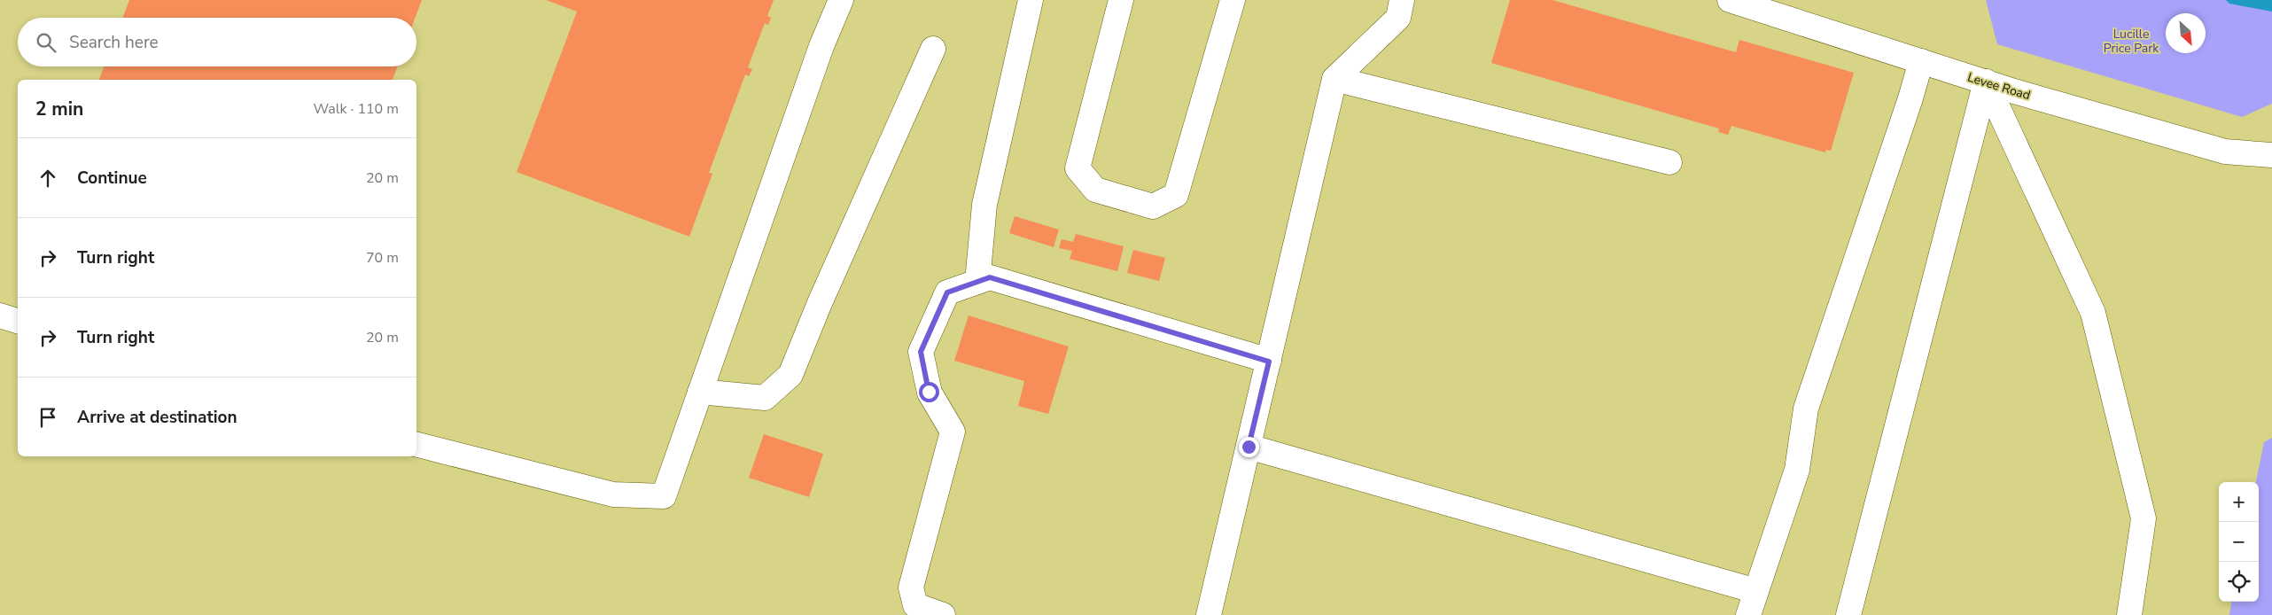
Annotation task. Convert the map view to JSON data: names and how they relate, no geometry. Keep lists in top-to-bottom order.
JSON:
{
  "streets": {
    "street": ["Levee Road"]
  },
  "parks": ["Lucille Price Park"],
  "north": "bottom right",
  "page": {
    "search": "Search here",
    "heading": ["2 min", "Walk · 110 m"],
    "list": [
      ["Continue", "20 m"],
      ["Turn right", "70 m"],
      ["Turn right", "20 m"],
      "Arrive at destination"
    ],
    "map_buttons": ["+", "−"]
  }
}
